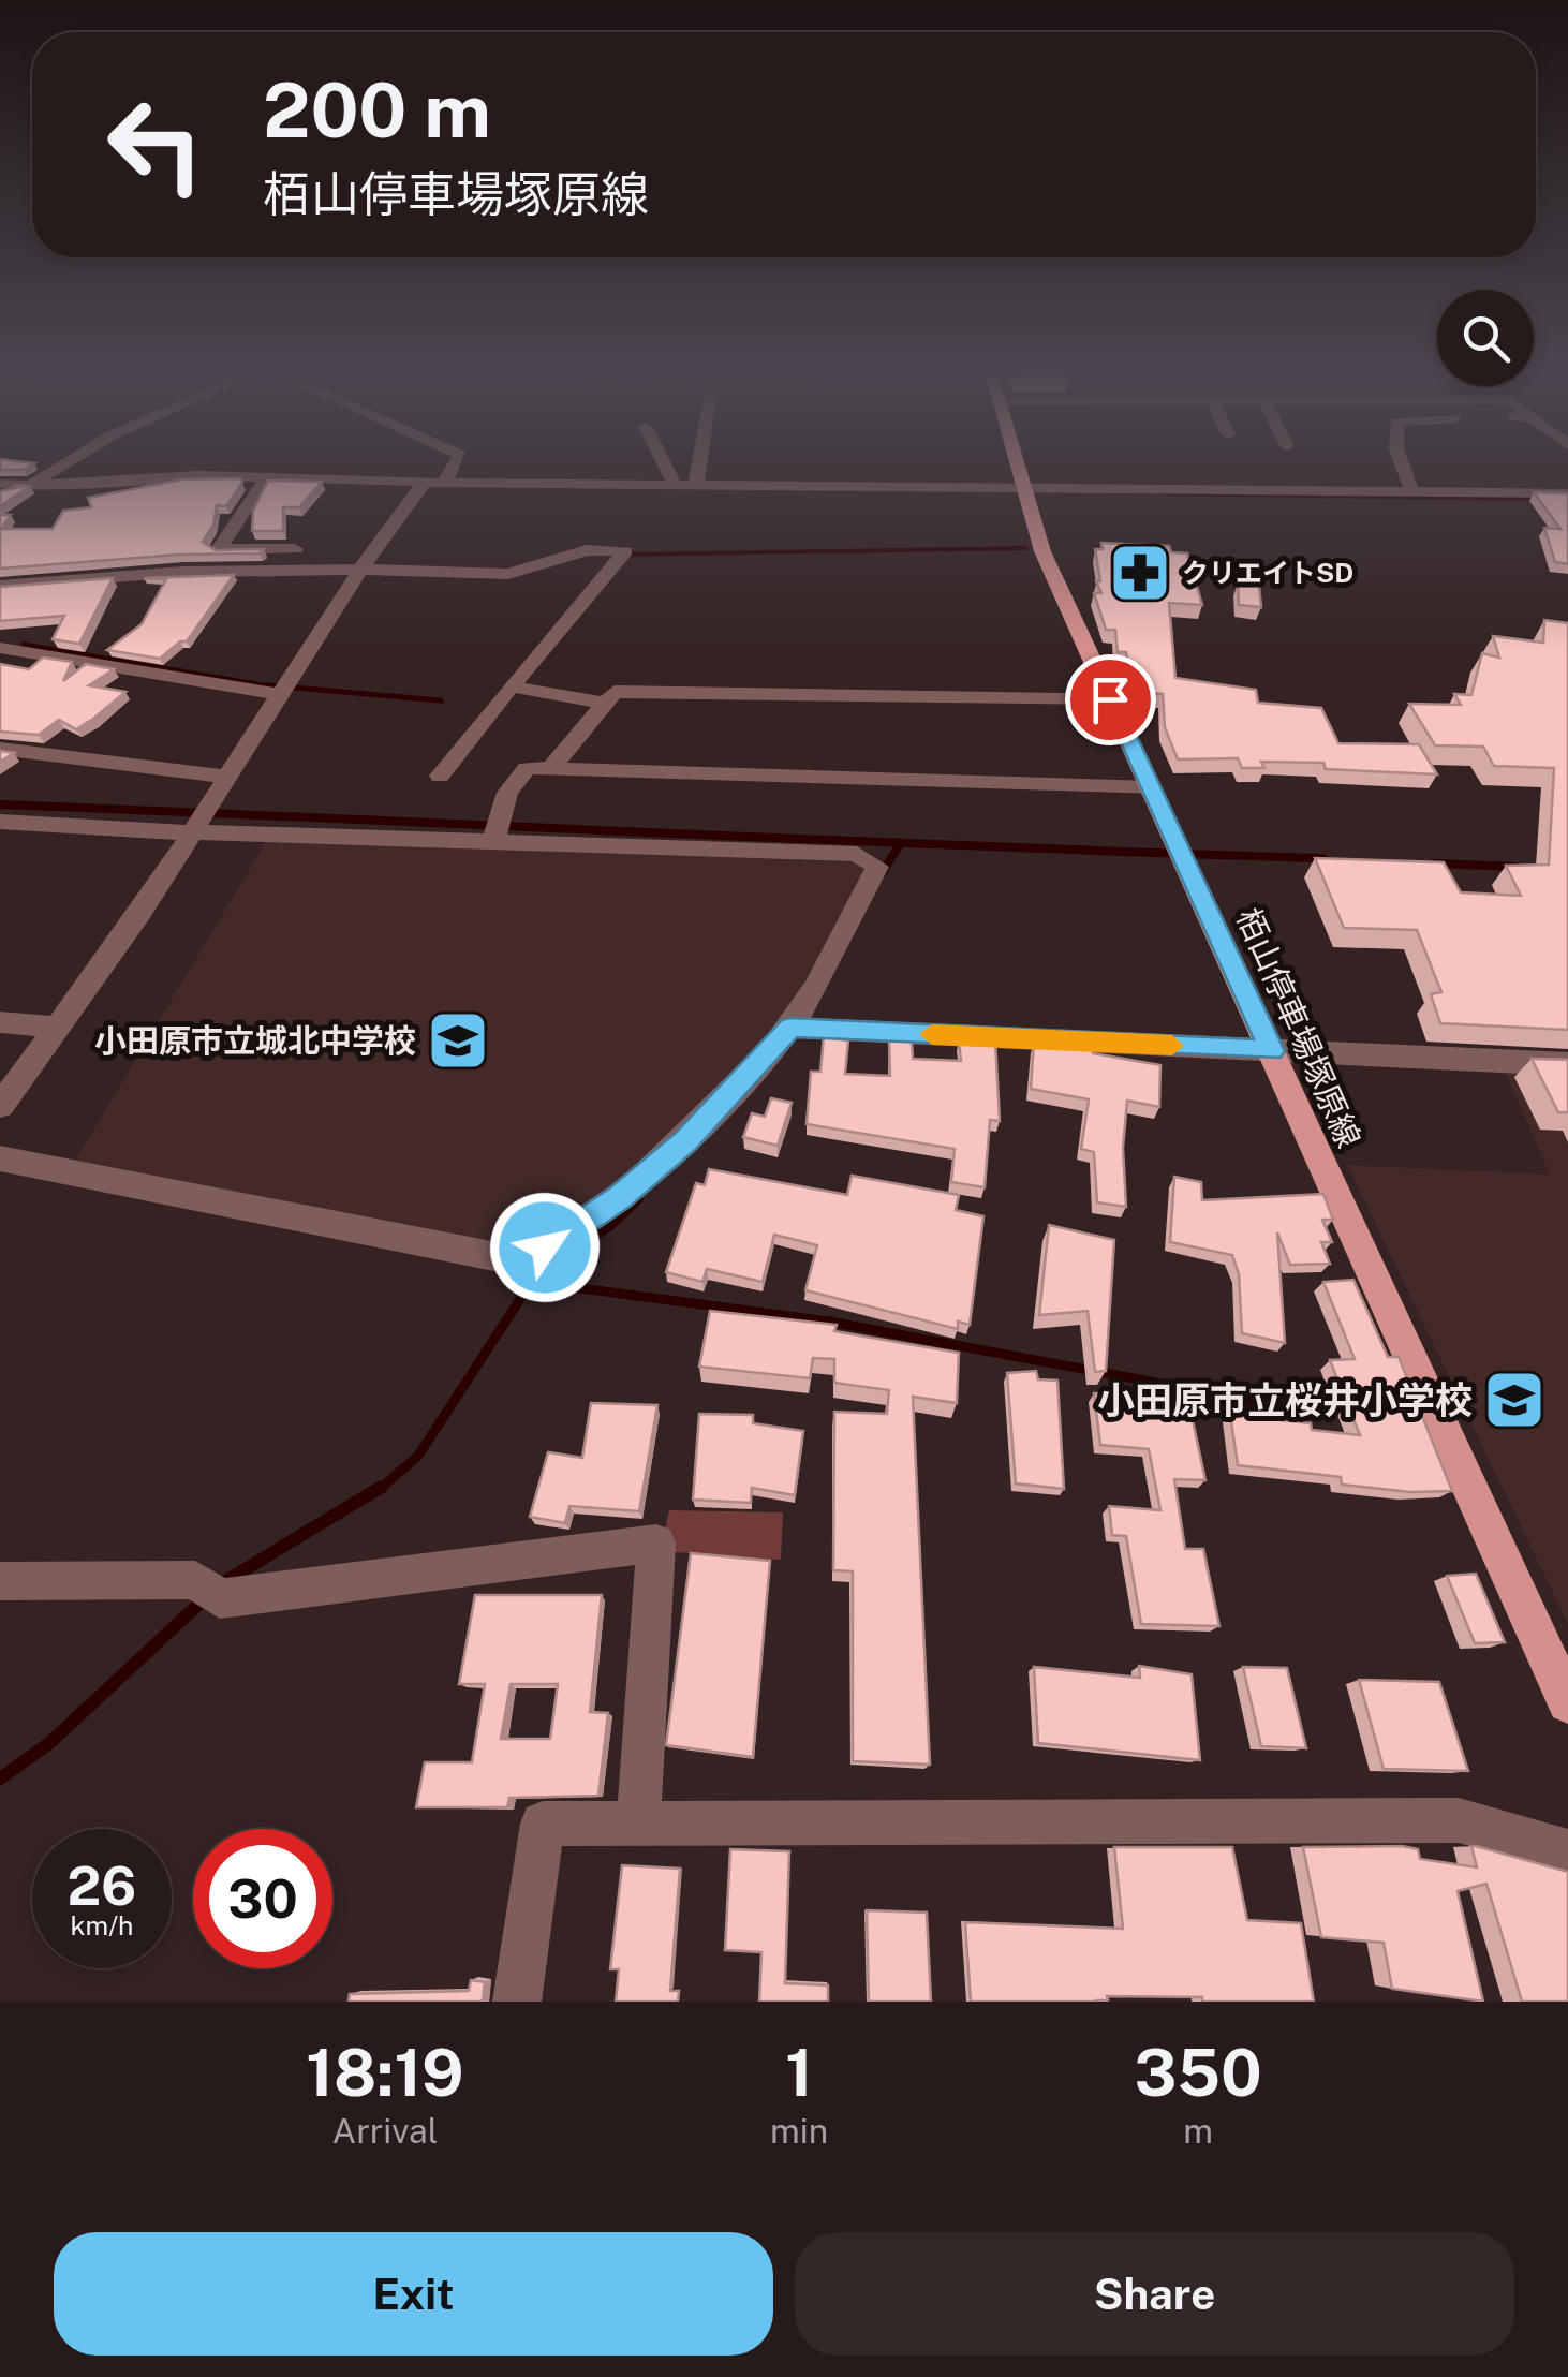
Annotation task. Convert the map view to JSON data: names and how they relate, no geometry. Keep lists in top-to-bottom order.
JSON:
{
  "streets": {
    "main road": ["栢山停車場塚原線"]
  },
  "places": {
    "pharmacy": ["クリエイトSD"],
    "school or university": ["小田原市立城北中学校", "小田原市立桜井小学校"]
  },
  "page": {
    "turn": ["200 m", "栢山停車場塚原線"],
    "speed": "26 km/h",
    "limit": "30",
    "eta": [
      "18:19",
      "Arrival",
      "1",
      "min",
      "350",
      "m"
    ],
    "buttons": ["Exit", "Share"]
  }
}
